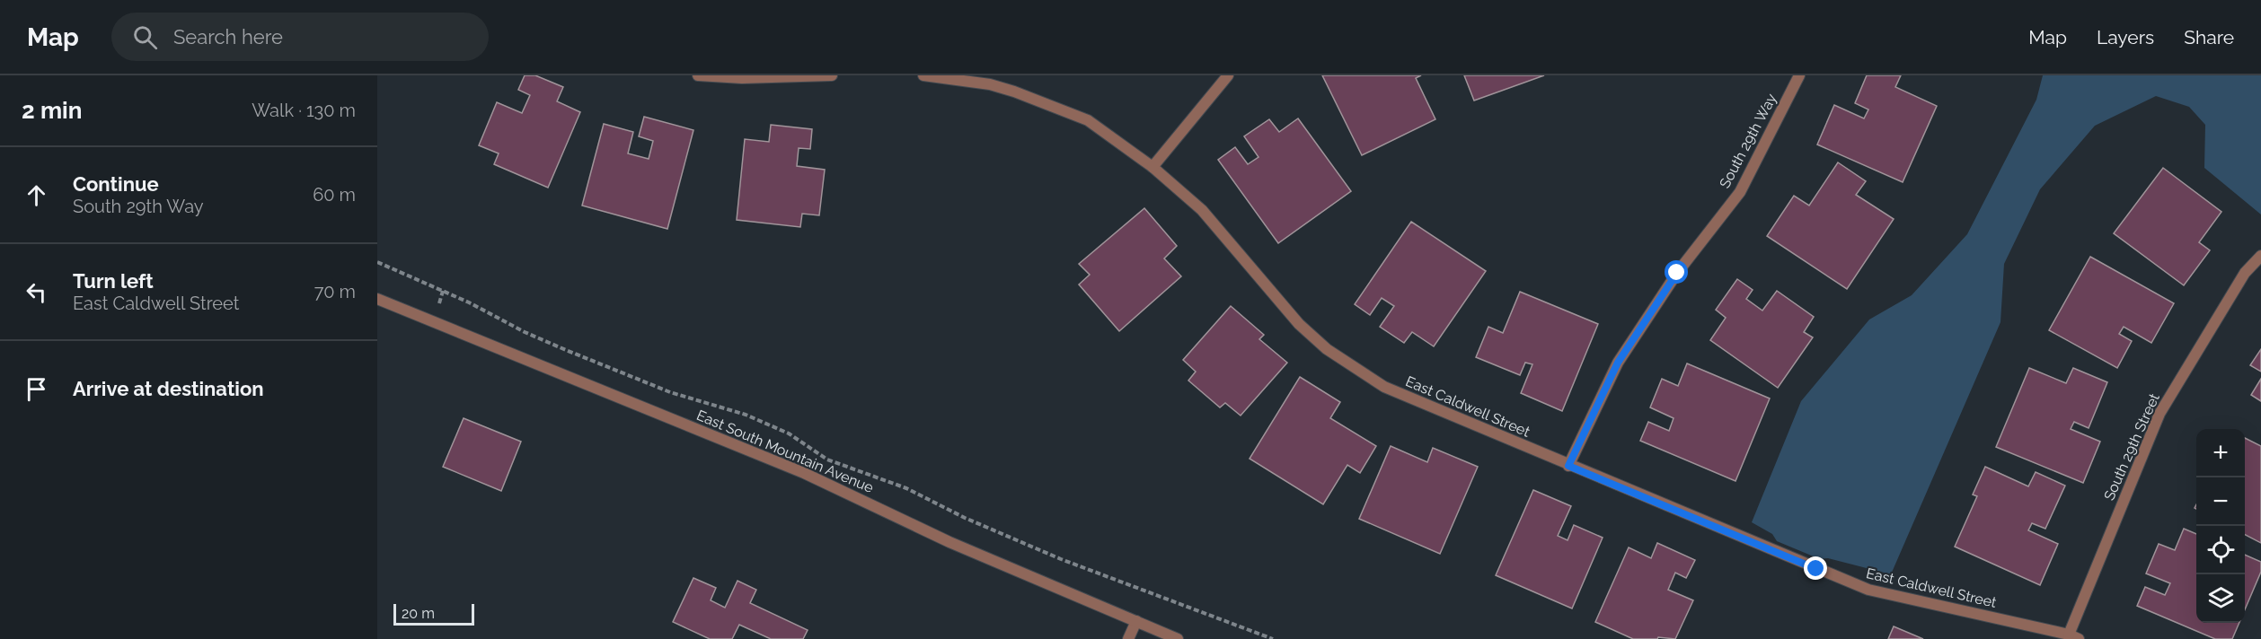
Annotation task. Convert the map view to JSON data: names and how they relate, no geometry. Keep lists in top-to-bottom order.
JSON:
{
  "streets": {
    "street": [
      "South 29th Way",
      "East Caldwell Street",
      "South 29th Street",
      "East South Mountain Avenue"
    ]
  },
  "crossings": [
    ["South 29th Way", "East Caldwell Street"],
    ["East Caldwell Street", "South 29th Street"]
  ],
  "scale_bar": "20 m",
  "page": {
    "header": "Map",
    "search": "Search here",
    "nav": ["Map", "Layers", "Share"],
    "heading": ["2 min", "Walk · 130 m"],
    "list": [
      ["Continue", "South 29th Way", "60 m"],
      ["Turn left", "East Caldwell Street", "70 m"],
      "Arrive at destination"
    ],
    "map_buttons": ["+", "−"],
    "scale": "20 m"
  }
}
